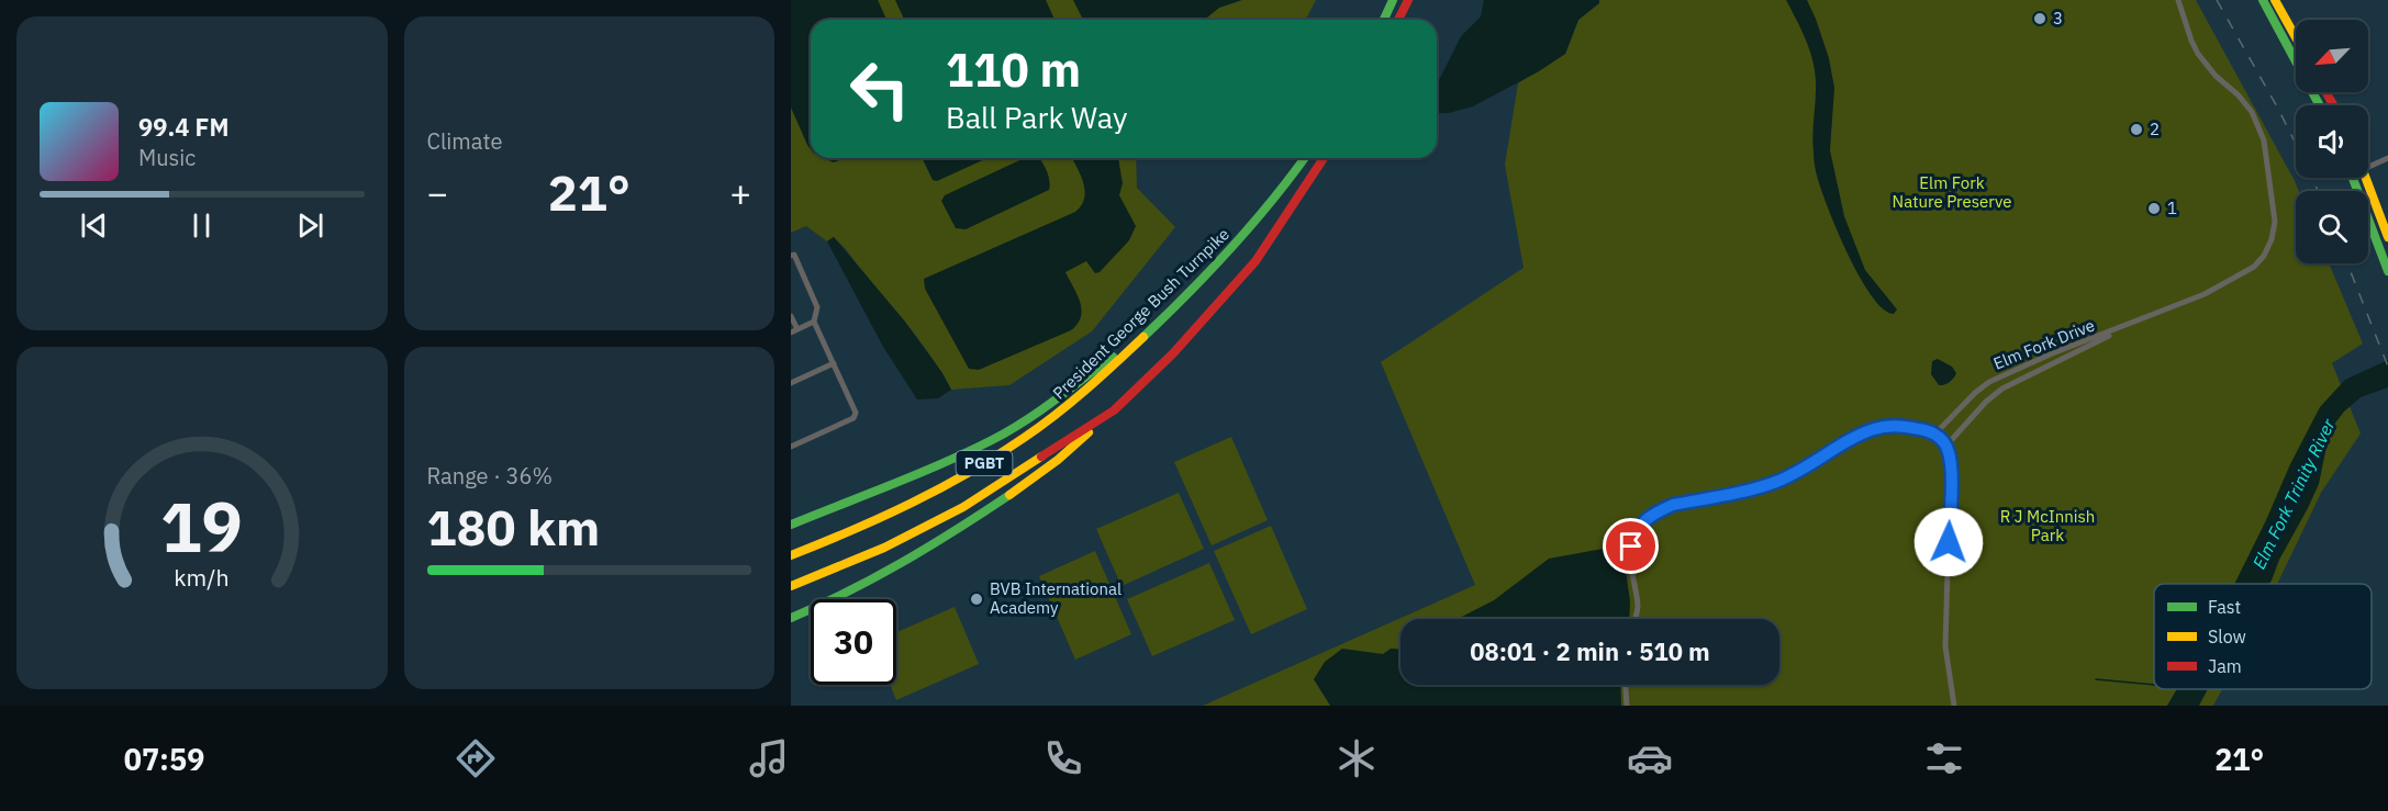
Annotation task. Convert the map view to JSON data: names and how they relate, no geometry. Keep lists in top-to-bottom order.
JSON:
{
  "streets": {
    "main road": ["President George Bush Turnpike", "PGBT"],
    "street": ["Elm Fork Drive"]
  },
  "water": ["Elm Fork Trinity River"],
  "parks": ["Elm Fork Nature Preserve", "R J McInnish Park"],
  "places": [
    "3",
    "2",
    "1",
    "BVB International Academy"
  ],
  "legend": ["Fast", "Slow", "Jam"],
  "north": "bottom left",
  "page": {
    "tile": [
      "Climate",
      ["Range · 36%", "180 km"]
    ],
    "turn": ["110 m", "Ball Park Way"],
    "song": ["99.4 FM", "Music"],
    "heat": ["−", "21°", "+"],
    "limit": "30",
    "trip": "08:01 · 2 min · 510 m",
    "tabs": ["07:59", "21°"],
    "gauge": ["19", "km/h"]
  }
}
